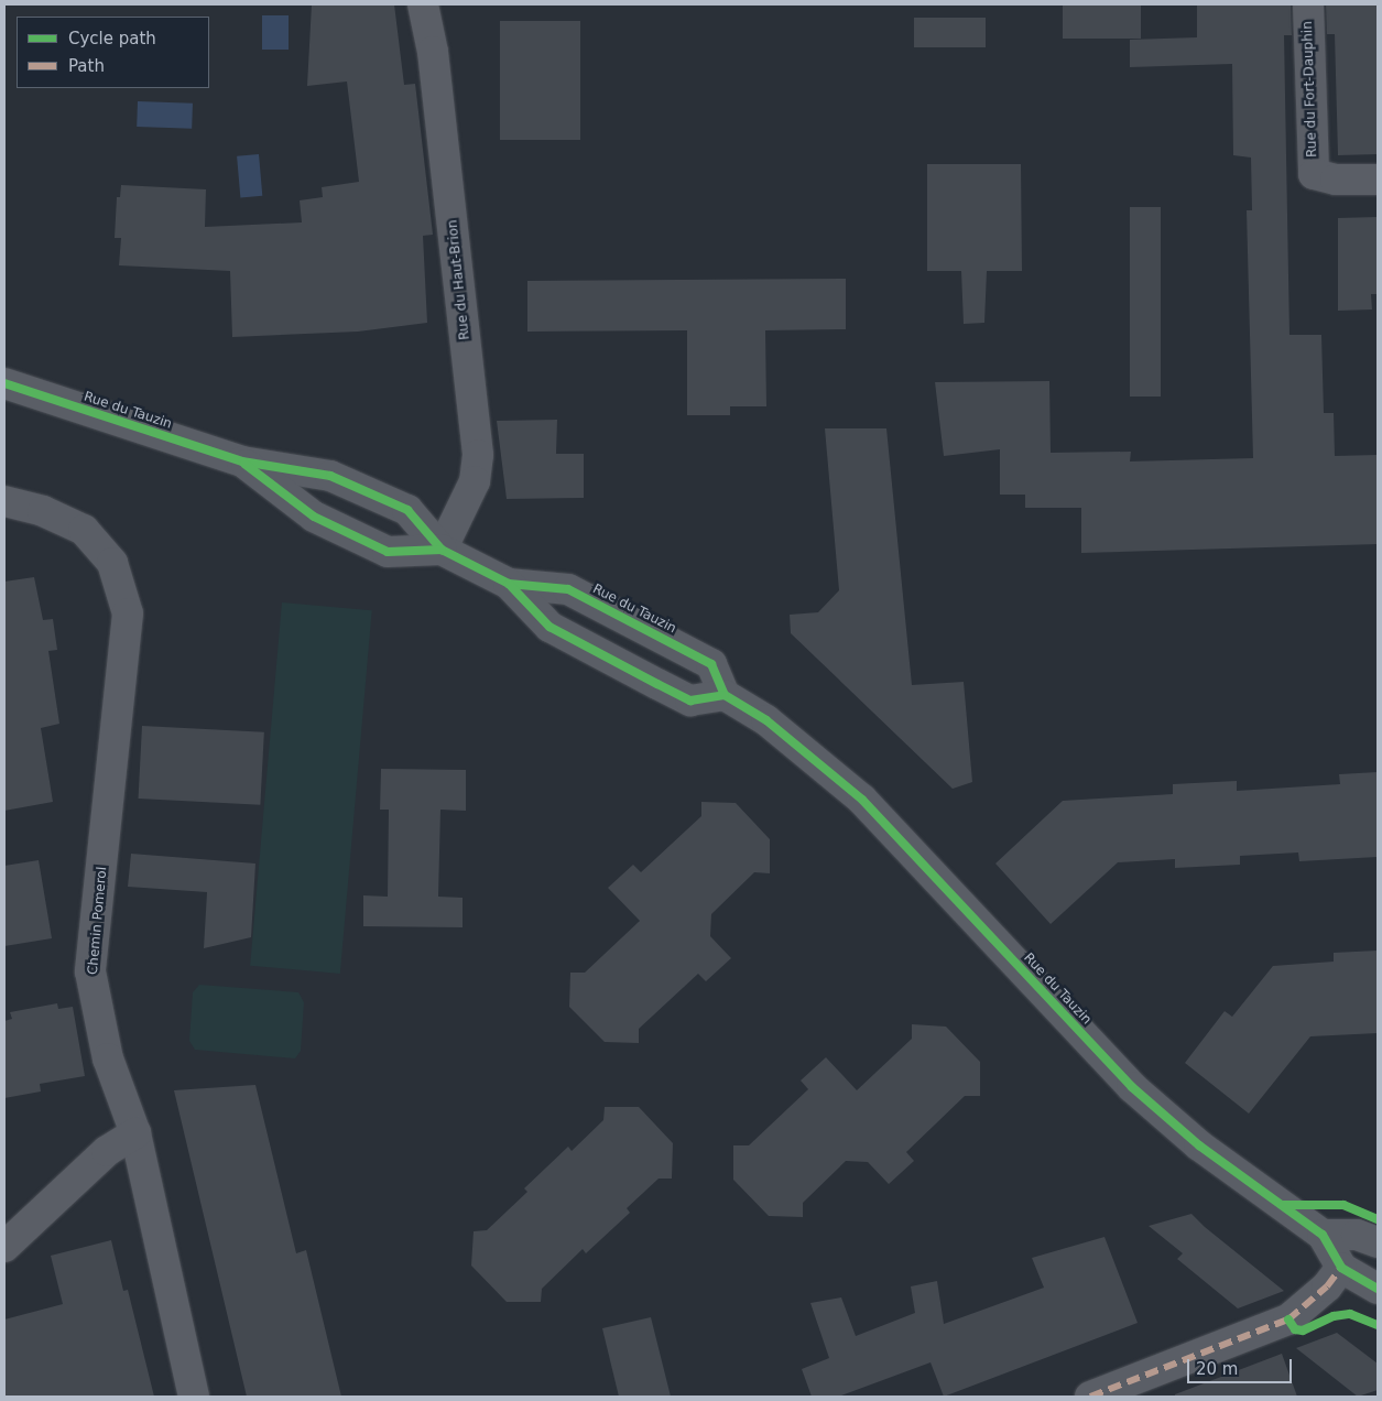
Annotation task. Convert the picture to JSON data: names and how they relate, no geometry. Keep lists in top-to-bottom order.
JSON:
{
  "streets": {
    "street": [
      "Rue du Fort-Dauphin",
      "Rue du Haut-Brion",
      "Rue du Tauzin",
      "Chemin Pomerol"
    ]
  },
  "crossings": [
    ["Rue du Haut-Brion", "Rue du Tauzin"]
  ],
  "legend": ["Cycle path", "Path"],
  "scale_bar": "20 m"
}
